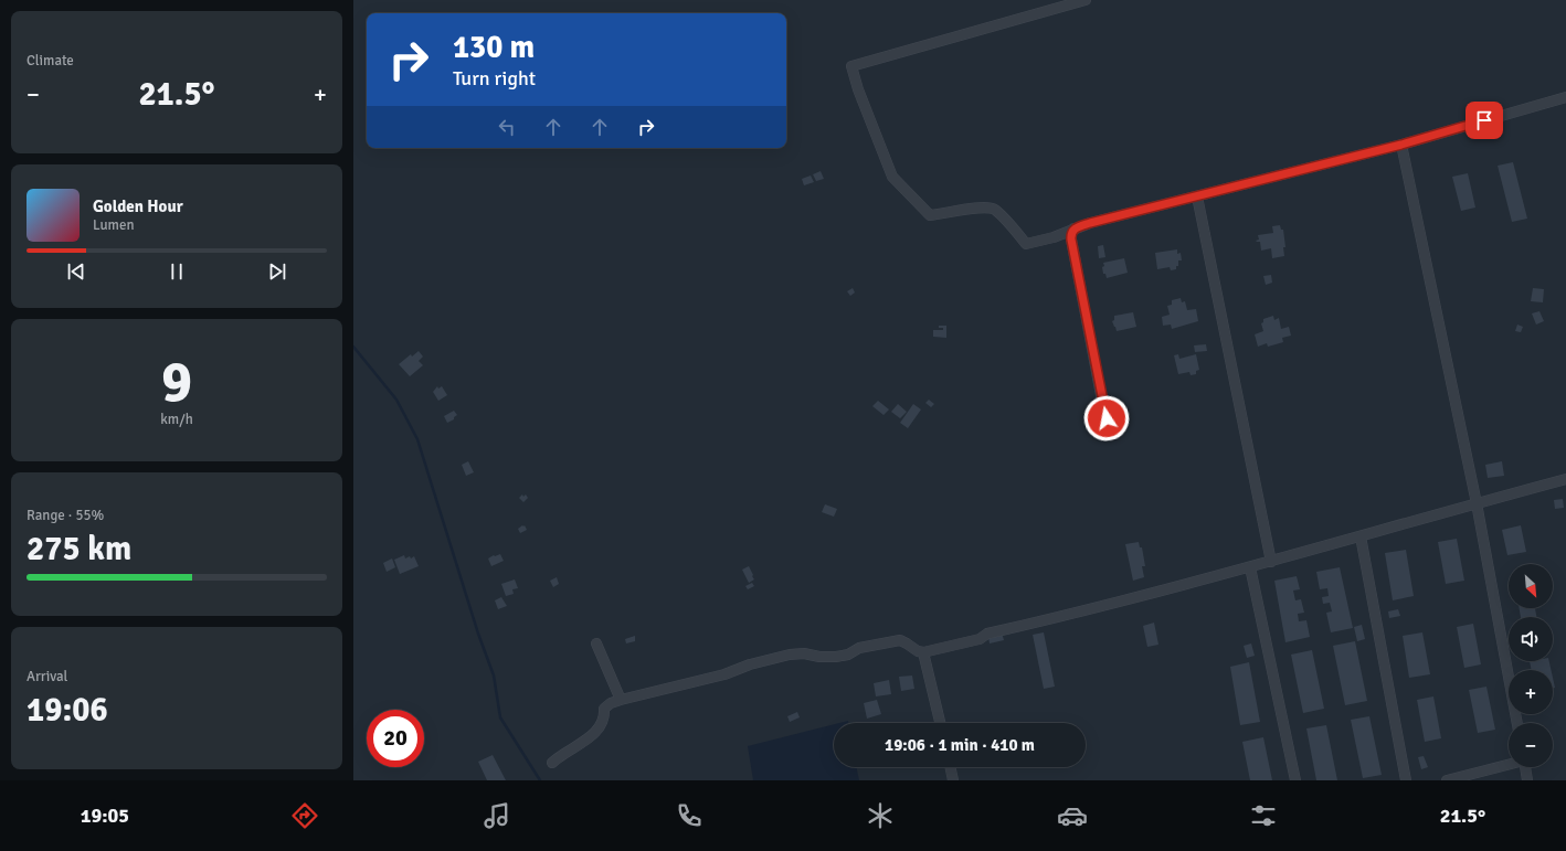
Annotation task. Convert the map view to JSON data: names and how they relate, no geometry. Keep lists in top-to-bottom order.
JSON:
{
  "north": "bottom right",
  "page": {
    "tile": [
      "Climate",
      ["9", "km/h"],
      ["Range · 55%", "275 km"],
      ["Arrival", "19:06"]
    ],
    "turn": ["130 m", "Turn right"],
    "heat": ["−", "21.5°", "+"],
    "song": ["Golden Hour", "Lumen"],
    "map_buttons": ["+", "−"],
    "limit": "20",
    "trip": "19:06 · 1 min · 410 m",
    "tabs": ["19:05", "21.5°"]
  }
}
